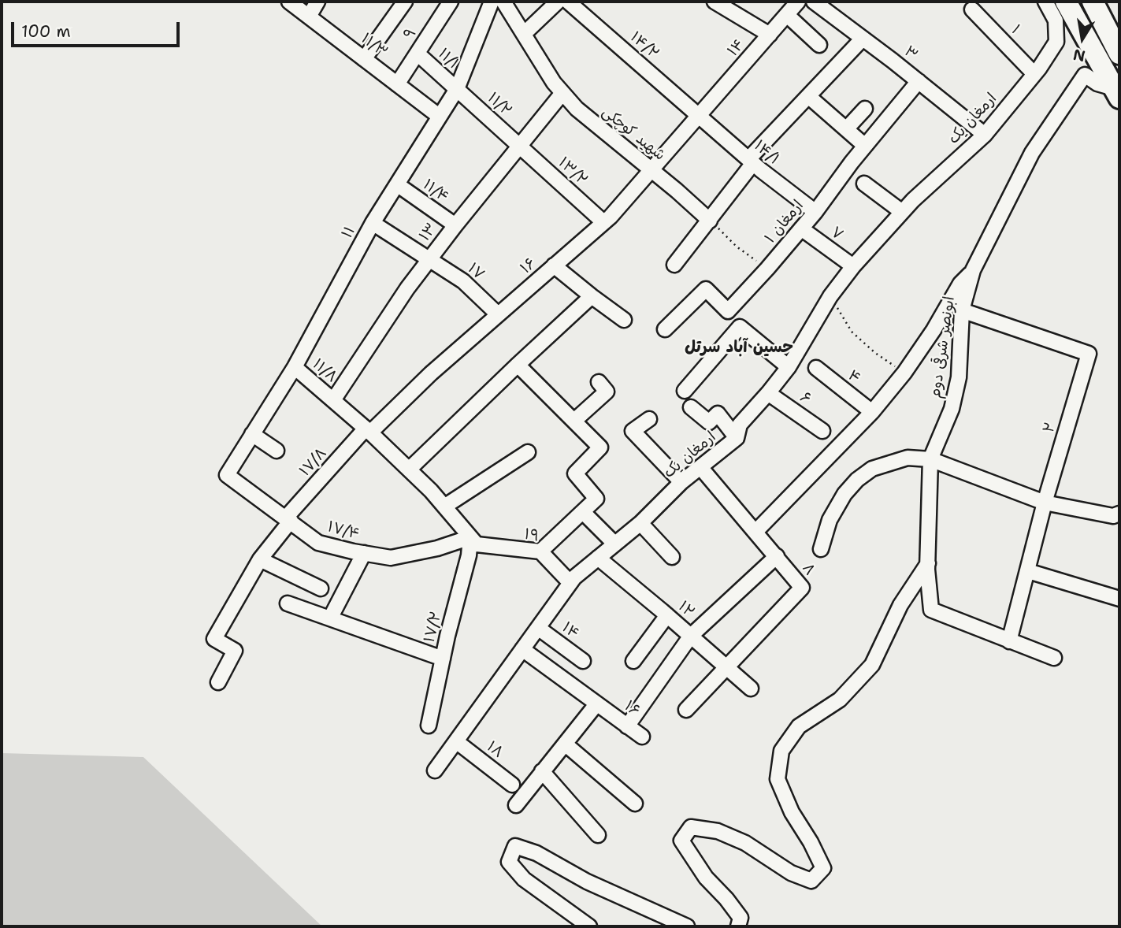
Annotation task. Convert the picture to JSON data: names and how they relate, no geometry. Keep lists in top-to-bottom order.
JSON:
{
  "streets": {
    "street": [
      "۱",
      "۹",
      "۱۱/۳",
      "۱۴/۲",
      "۱۴",
      "۳",
      "۱۱/۱",
      "۱۱/۲",
      "ارمغان یک",
      "شهید کوچکی",
      "۱۴/۱",
      "۱۳/۲",
      "۱۱/۴",
      "ارمغان ۱",
      "۱۱",
      "۱۳",
      "۷",
      "۱۶",
      "۱۷",
      "ابونصر شرقی دوم",
      "۱۱/۸",
      "۴",
      "۶",
      "۲",
      "۱۷/۸",
      "۱۷/۴",
      "۱۹",
      "۸",
      "۱۲",
      "۱۷/۲",
      "۱۸"
    ]
  },
  "crossings": [
    ["۱", "ارمغان یک"],
    ["۹", "۱۱/۳"],
    ["۹", "۱۱/۱"],
    ["۱۱/۳", "۱۱"],
    ["۱۴/۲", "۱۴"],
    ["۱۴/۲", "۱۴/۱"],
    ["۱۴/۲", "۱۶"],
    ["۱۴", "ارمغان یک"],
    ["۱۴", "۱۴/۱"],
    ["۱۴", "۱۶"],
    ["۳", "ارمغان یک"],
    ["۳", "ارمغان ۱"],
    ["۱۱/۱", "۱۱/۲"],
    ["۱۱/۱", "۱۱"],
    ["۱۱/۲", "۱۳/۲"],
    ["۱۱/۲", "۱۱"],
    ["۱۱/۲", "۱۳"],
    ["ارمغان یک", "۷"],
    ["ارمغان یک", "۱۶"],
    ["ارمغان یک", "۶"],
    ["ارمغان یک", "۱۹"],
    ["ارمغان یک", "۸"],
    ["ارمغان یک", "۱۲"],
    ["ارمغان یک", "۱۸"],
    ["شهید کوچکی", "۱۳"],
    ["شهید کوچکی", "۱۶"],
    ["۱۴/۱", "ارمغان ۱"],
    ["۱۴/۱", "۱۶"],
    ["۱۳/۲", "۱۳"],
    ["۱۳/۲", "۱۶"],
    ["۱۱/۴", "۱۱"],
    ["۱۱/۴", "۱۳"],
    ["ارمغان ۱", "۷"],
    ["۱۱", "۱۷"],
    ["۱۱", "۱۱/۸"],
    ["۱۱", "۱۷/۴"],
    ["۱۳", "۱۷"],
    ["۱۳", "۱۱/۸"],
    ["۱۶", "۱۷"],
    ["۱۶", "۱۱/۸"],
    ["۱۶", "۱۷/۸"],
    ["ابونصر شرقی دوم", "۲"],
    ["۱۱/۸", "۱۷/۸"],
    ["۱۱/۸", "۱۷/۴"],
    ["۱۱/۸", "۱۹"],
    ["۱۱/۸", "۱۷/۲"],
    ["۱۷/۸", "۱۷/۴"],
    ["۱۷/۴", "۱۹"],
    ["۱۷/۴", "۱۷/۲"],
    ["۱۹", "۱۷/۲"],
    ["۸", "۱۲"]
  ],
  "districts": ["حسین آباد سرتل"],
  "scale_bar": "100 m",
  "north": "bottom"
}
